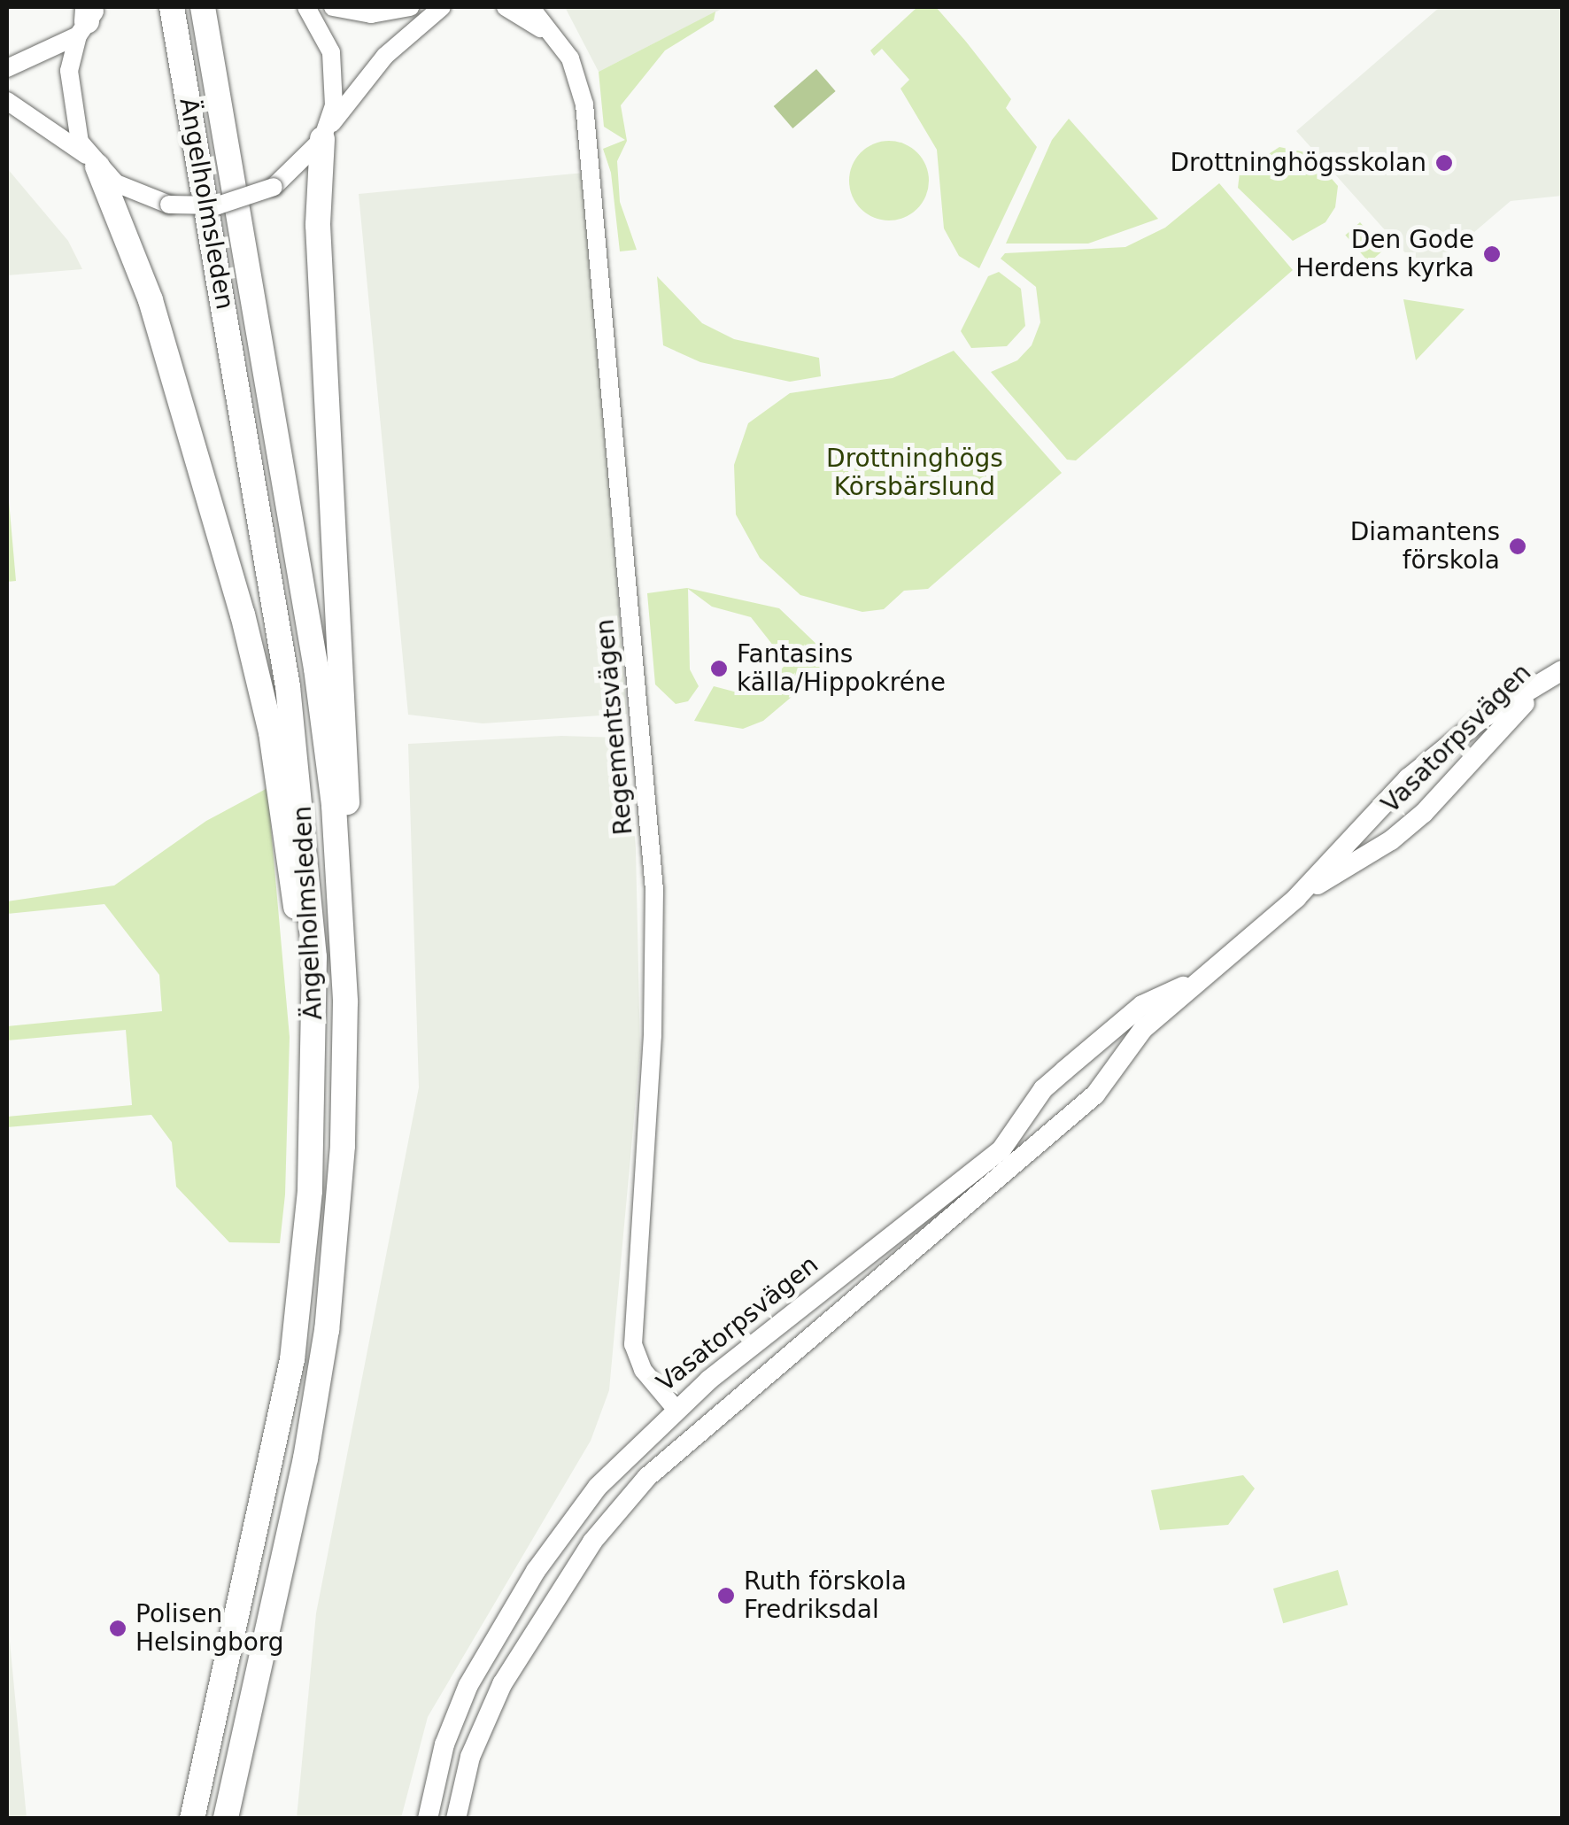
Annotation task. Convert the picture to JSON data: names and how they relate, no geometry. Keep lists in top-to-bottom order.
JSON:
{
  "streets": {
    "highway": ["Ängelholmsleden"],
    "main road": ["Vasatorpsvägen"],
    "street": ["Regementsvägen"]
  },
  "crossings": [
    ["Regementsvägen", "Vasatorpsvägen"]
  ],
  "parks": ["Drottninghögs Körsbärslund"],
  "places": [
    "Drottninghögsskolan",
    "Den Gode Herdens kyrka",
    "Diamantens förskola",
    "Fantasins källa/Hippokréne",
    "Ruth förskola Fredriksdal",
    "Polisen Helsingborg"
  ]
}
